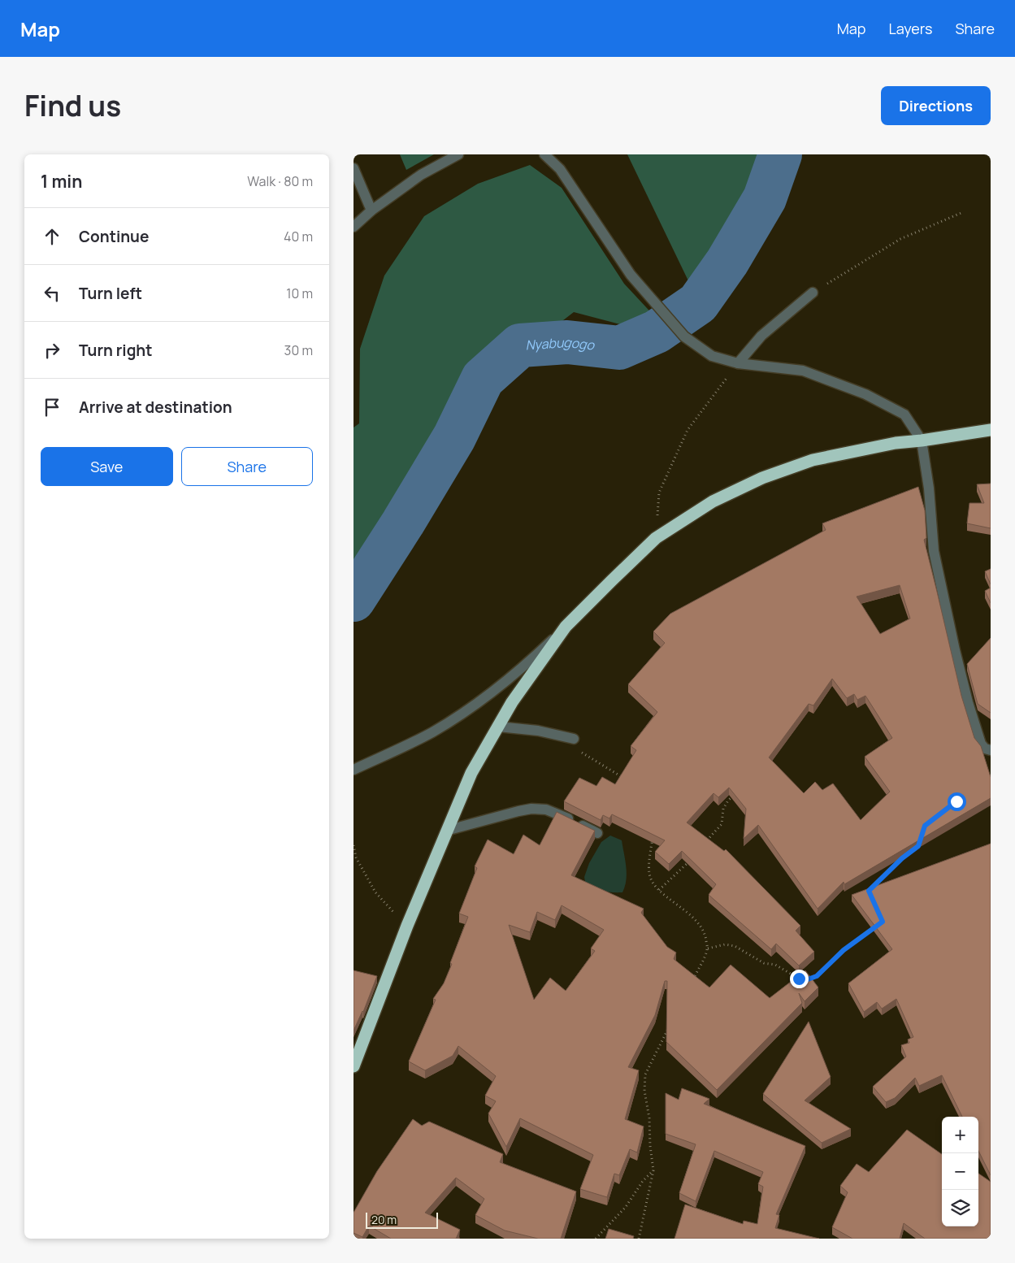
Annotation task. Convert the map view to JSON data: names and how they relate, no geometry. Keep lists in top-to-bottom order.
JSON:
{
  "water": ["Nyabugogo"],
  "scale_bar": "20 m",
  "page": {
    "header": "Map",
    "nav": ["Map", "Layers", "Share"],
    "title": "Find us",
    "buttons": [
      "Directions",
      ["Save", "Share"]
    ],
    "heading": ["1 min", "Walk · 80 m"],
    "list": [
      ["Continue", "40 m"],
      ["Turn left", "10 m"],
      ["Turn right", "30 m"],
      "Arrive at destination"
    ],
    "map_buttons": ["+", "−"],
    "scale": "20 m"
  }
}
